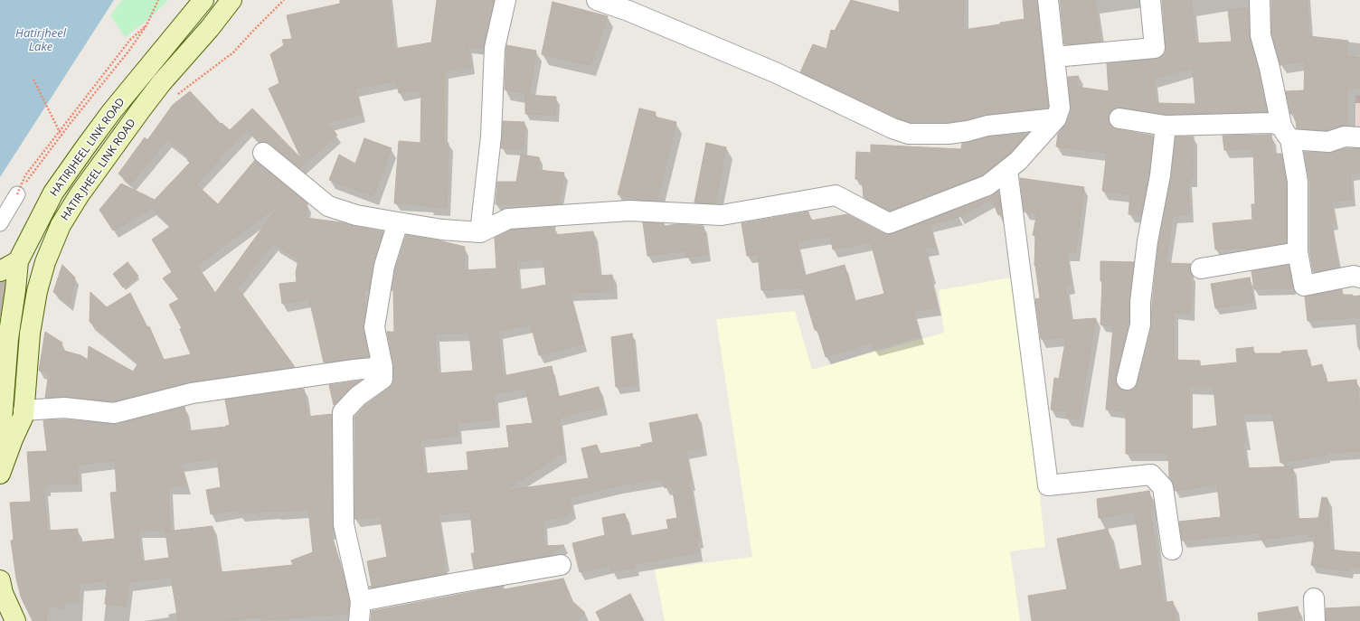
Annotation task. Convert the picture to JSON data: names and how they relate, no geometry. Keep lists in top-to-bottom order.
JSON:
{
  "streets": {
    "main road": ["HATIRJHEEL LINK ROAD", "HATIR JHEEL LINK ROAD"]
  },
  "water": ["Hatirjheel Lake"]
}
